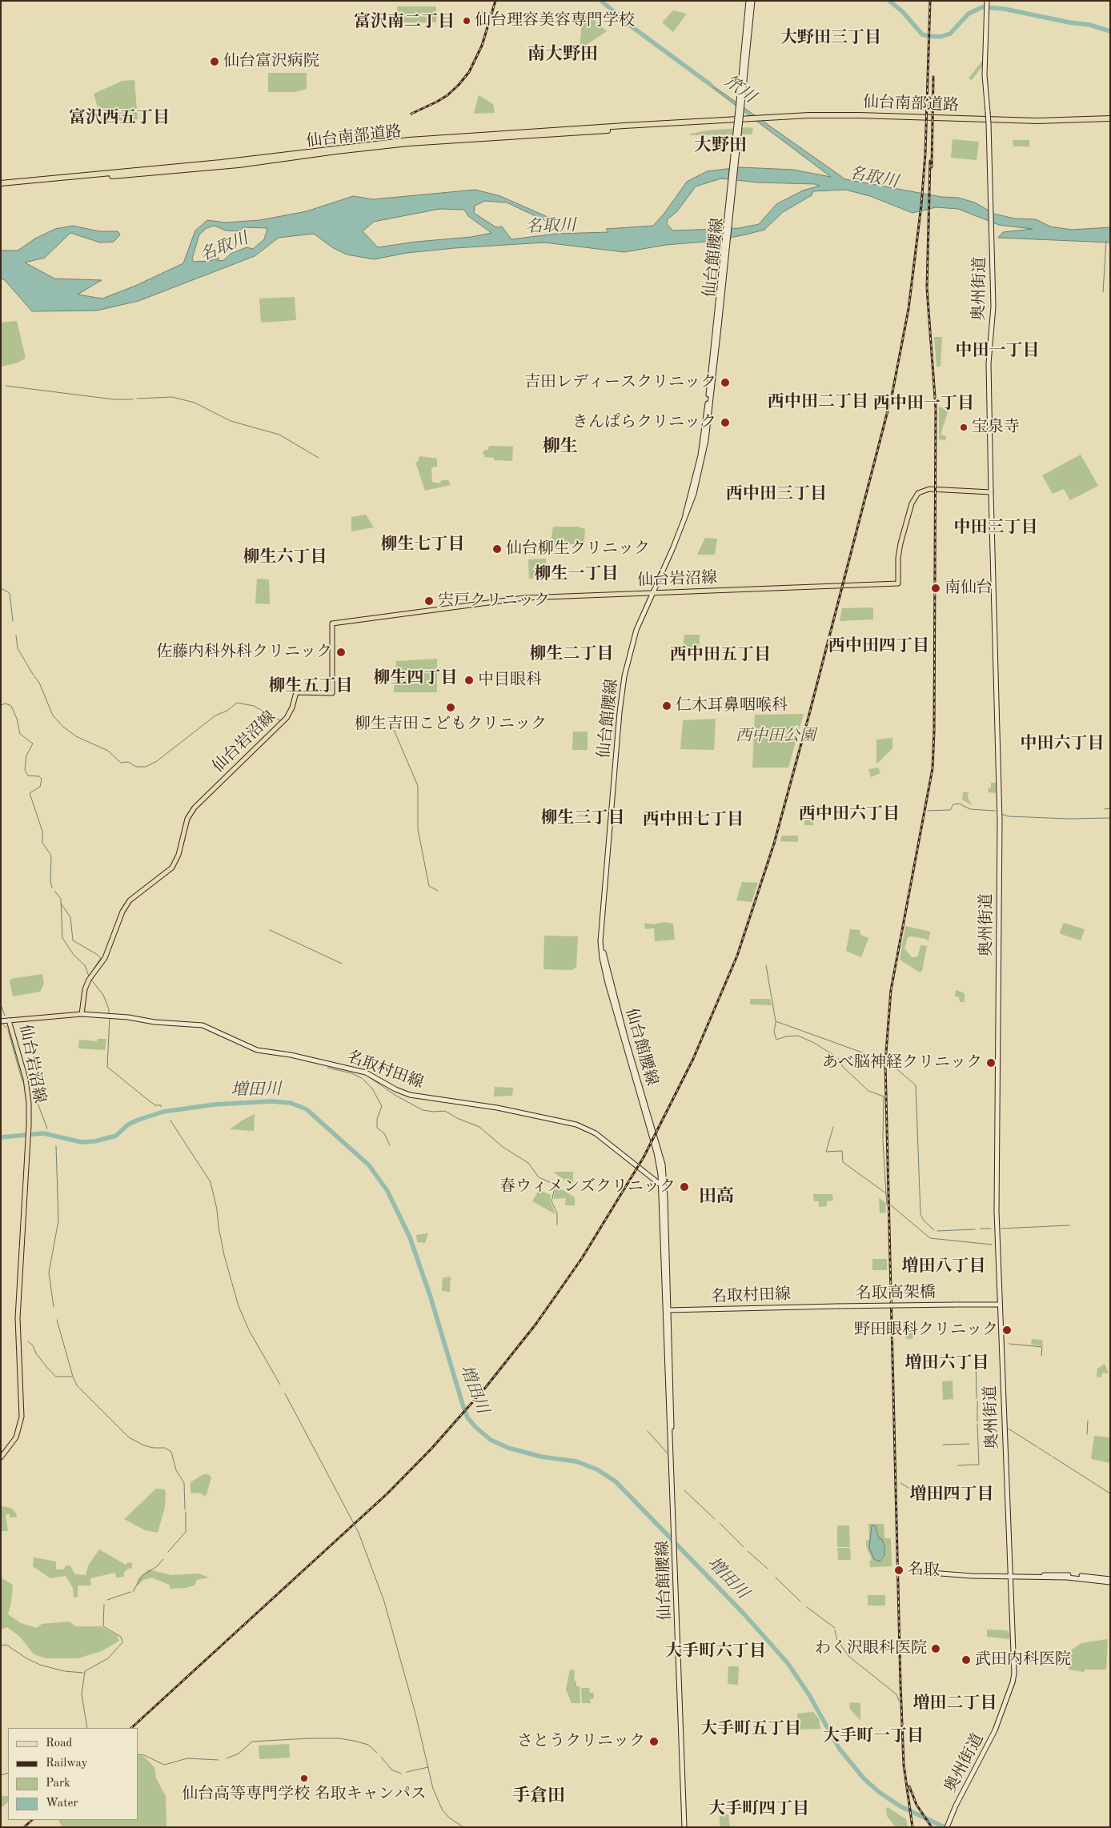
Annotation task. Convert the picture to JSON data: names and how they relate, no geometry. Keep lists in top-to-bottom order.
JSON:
{
  "streets": {
    "highway": ["仙台南部道路"],
    "main road": [
      "仙台館腰線",
      "奥州街道",
      "仙台岩沼線",
      "名取村田線",
      "名取高架橋"
    ]
  },
  "crossings": [
    ["仙台館腰線", "仙台岩沼線"],
    ["仙台館腰線", "名取村田線"],
    ["奥州街道", "仙台岩沼線"],
    ["奥州街道", "名取高架橋"],
    ["仙台岩沼線", "名取村田線"],
    ["名取村田線", "名取高架橋"]
  ],
  "districts": [
    "富沢南二丁目",
    "大野田三丁目",
    "南大野田",
    "富沢西五丁目",
    "大野田",
    "中田一丁目",
    "西中田二丁目",
    "西中田一丁目",
    "柳生",
    "西中田三丁目",
    "中田三丁目",
    "柳生七丁目",
    "柳生六丁目",
    "柳生一丁目",
    "西中田四丁目",
    "柳生二丁目",
    "西中田五丁目",
    "柳生四丁目",
    "柳生五丁目",
    "中田六丁目",
    "西中田六丁目",
    "柳生三丁目",
    "西中田七丁目",
    "田高",
    "増田八丁目",
    "増田六丁目",
    "増田四丁目",
    "大手町六丁目",
    "増田二丁目",
    "大手町五丁目",
    "大手町一丁目",
    "手倉田",
    "大手町四丁目"
  ],
  "water": ["笊川", "名取川", "増田川"],
  "parks": ["西中田公園"],
  "places": [
    "仙台理容美容専門学校",
    "仙台富沢病院",
    "吉田レディースクリニック",
    "きんぱらクリニック",
    "宝泉寺",
    "仙台柳生クリニック",
    "南仙台",
    "宍戸クリニック",
    "佐藤内科外科クリニック",
    "中目眼科",
    "仁木耳鼻咽喉科",
    "柳生吉田こどもクリニック",
    "あべ脳神経クリニック",
    "春ウィメンズクリニック",
    "野田眼科クリニック",
    "名取",
    "わく沢眼科医院",
    "武田内科医院",
    "さとうクリニック",
    "仙台高等専門学校 名取キャンパス"
  ],
  "legend": [
    "Road",
    "Railway",
    "Park",
    "Water"
  ]
}
